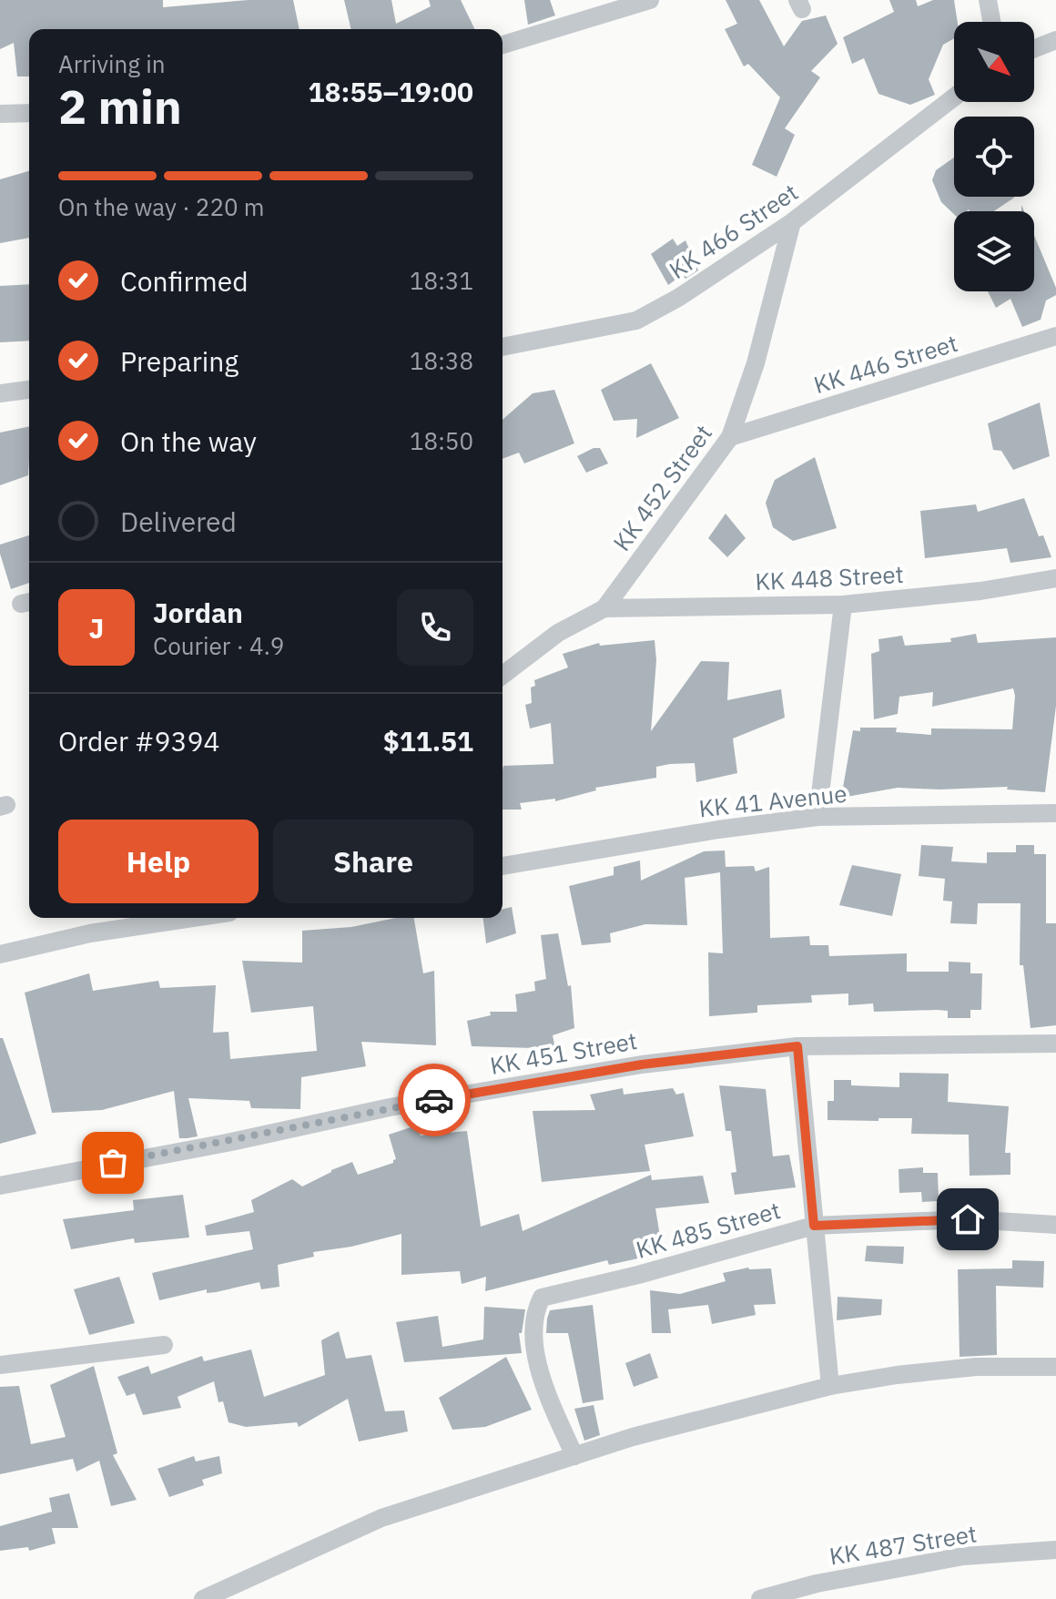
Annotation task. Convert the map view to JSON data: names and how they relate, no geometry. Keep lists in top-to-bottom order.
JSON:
{
  "streets": {
    "street": [
      "KK 466 Street",
      "KK 446 Street",
      "KK 452 Street",
      "KK 448 Street",
      "KK 41 Avenue",
      "KK 451 Street",
      "KK 485 Street",
      "KK 487 Street"
    ]
  },
  "crossings": [
    ["KK 466 Street", "KK 452 Street"],
    ["KK 446 Street", "KK 452 Street"],
    ["KK 452 Street", "KK 448 Street"]
  ],
  "north": "bottom right",
  "page": {
    "heading": ["2 min", "Arriving in", "18:55–19:00"],
    "panel": [
      "Jordan",
      "Courier · 4.9",
      "Order #9394",
      "$11.51"
    ],
    "bar": "On the way · 220 m",
    "list": [
      ["Confirmed", "18:31"],
      ["Preparing", "18:38"],
      ["On the way", "18:50"],
      "Delivered"
    ],
    "round": "J",
    "buttons": ["Help", "Share"]
  }
}
